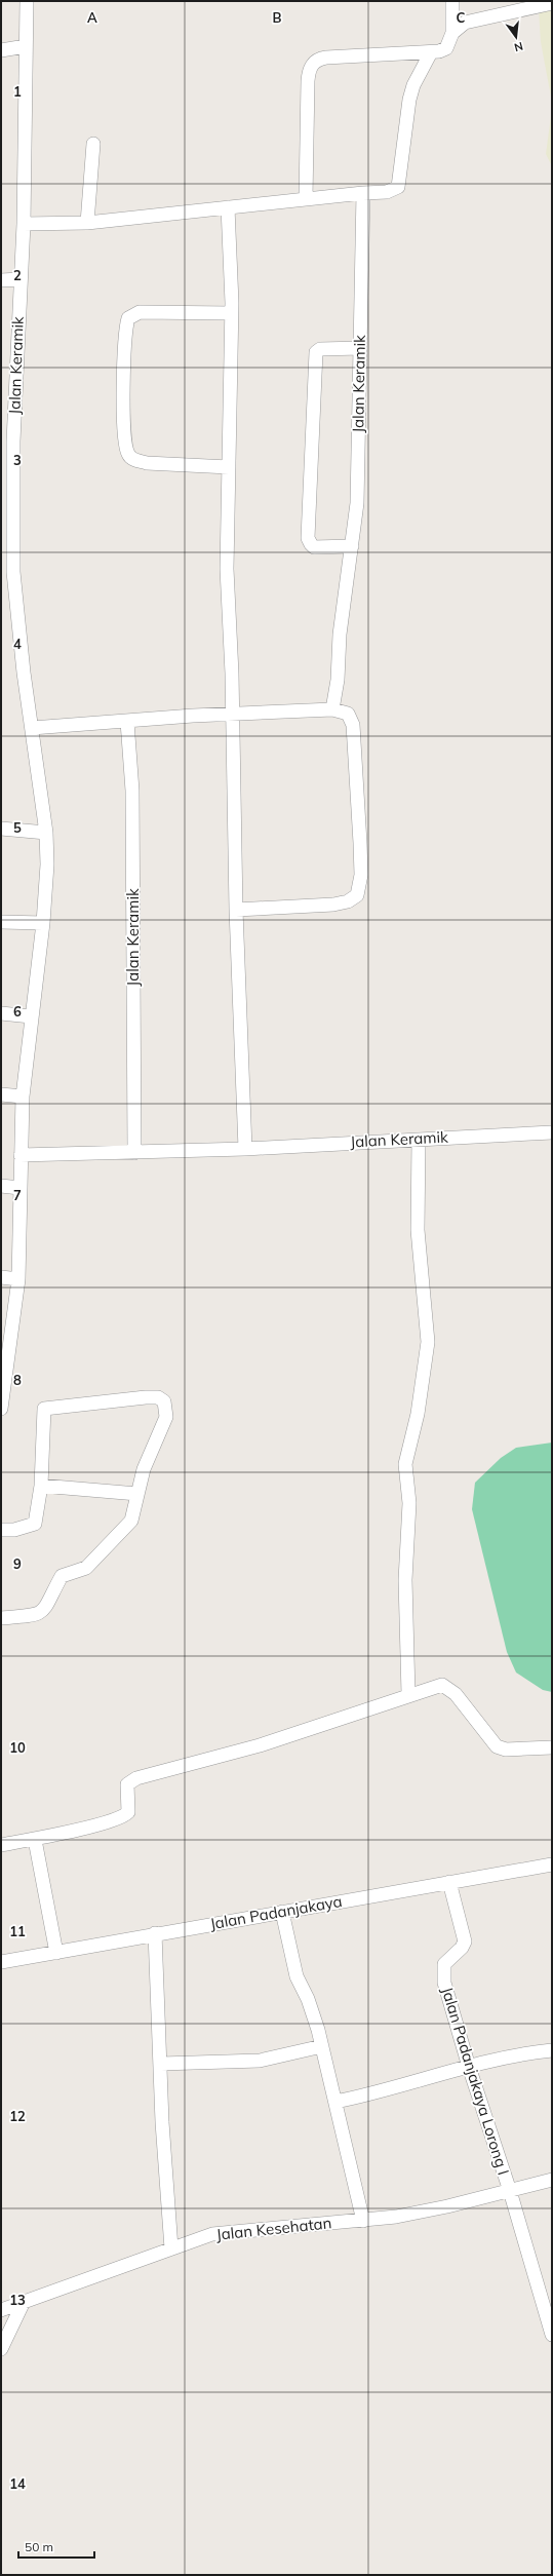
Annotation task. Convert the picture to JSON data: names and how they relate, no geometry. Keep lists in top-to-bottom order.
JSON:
{
  "streets": {
    "street": [
      "Jalan Keramik",
      "Jalan Padanjakaya",
      "Jalan Padanjakaya Lorong I",
      "Jalan Kesehatan"
    ]
  },
  "crossings": [
    ["Jalan Padanjakaya", "Jalan Padanjakaya Lorong I"],
    ["Jalan Padanjakaya Lorong I", "Jalan Kesehatan"]
  ],
  "scale_bar": "50 m",
  "north": "bottom",
  "grid": {
    "columns": ["A", "B", "C"],
    "rows": [
      "1",
      "2",
      "3",
      "4",
      "5",
      "6",
      "7",
      "8",
      "9",
      "10",
      "11",
      "12",
      "13",
      "14"
    ]
  }
}
